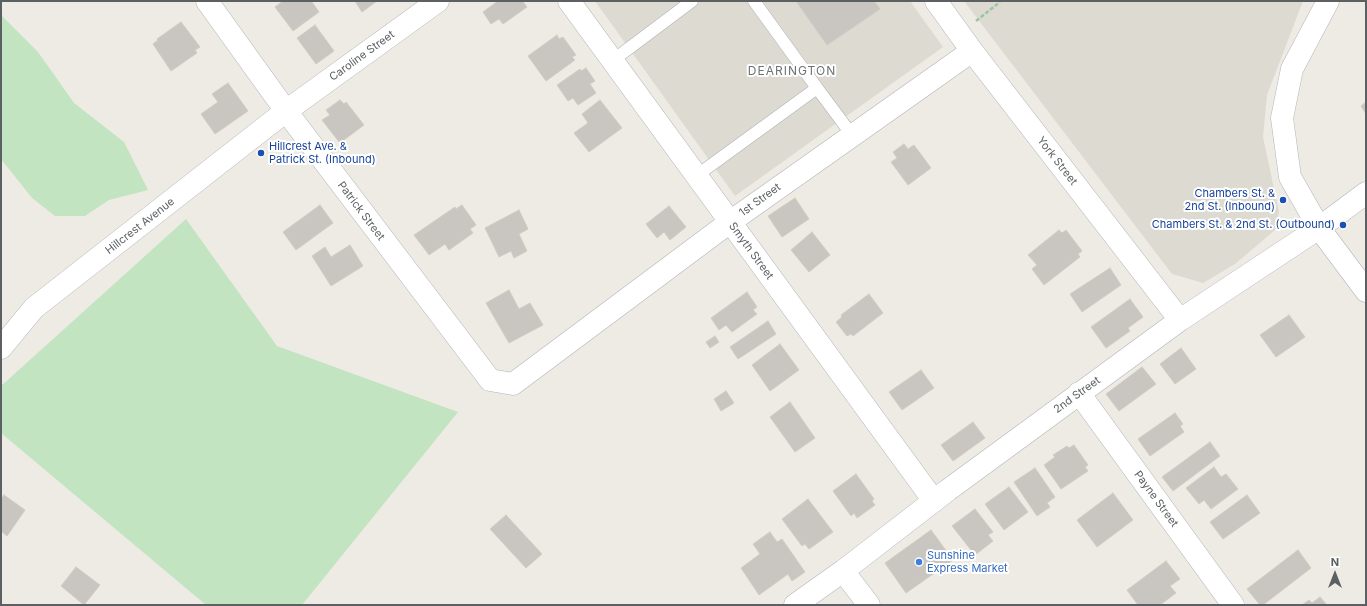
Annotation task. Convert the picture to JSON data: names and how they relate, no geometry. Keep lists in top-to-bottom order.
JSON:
{
  "streets": {
    "street": [
      "Caroline Street",
      "York Street",
      "1st Street",
      "Patrick Street",
      "Hillcrest Avenue",
      "Smyth Street",
      "2nd Street",
      "Payne Street"
    ]
  },
  "crossings": [
    ["Caroline Street", "Patrick Street"],
    ["Caroline Street", "Hillcrest Avenue"],
    ["York Street", "1st Street"],
    ["York Street", "2nd Street"],
    ["1st Street", "Patrick Street"],
    ["1st Street", "Smyth Street"],
    ["Patrick Street", "Hillcrest Avenue"],
    ["Smyth Street", "2nd Street"],
    ["2nd Street", "Payne Street"]
  ],
  "districts": ["DEARINGTON"],
  "places": [
    "Hillcrest Ave. & Patrick St. (Inbound)",
    "Chambers St. & 2nd St. (Inbound)",
    "Chambers St. & 2nd St. (Outbound)",
    "Sunshine Express Market"
  ],
  "north": "top"
}
